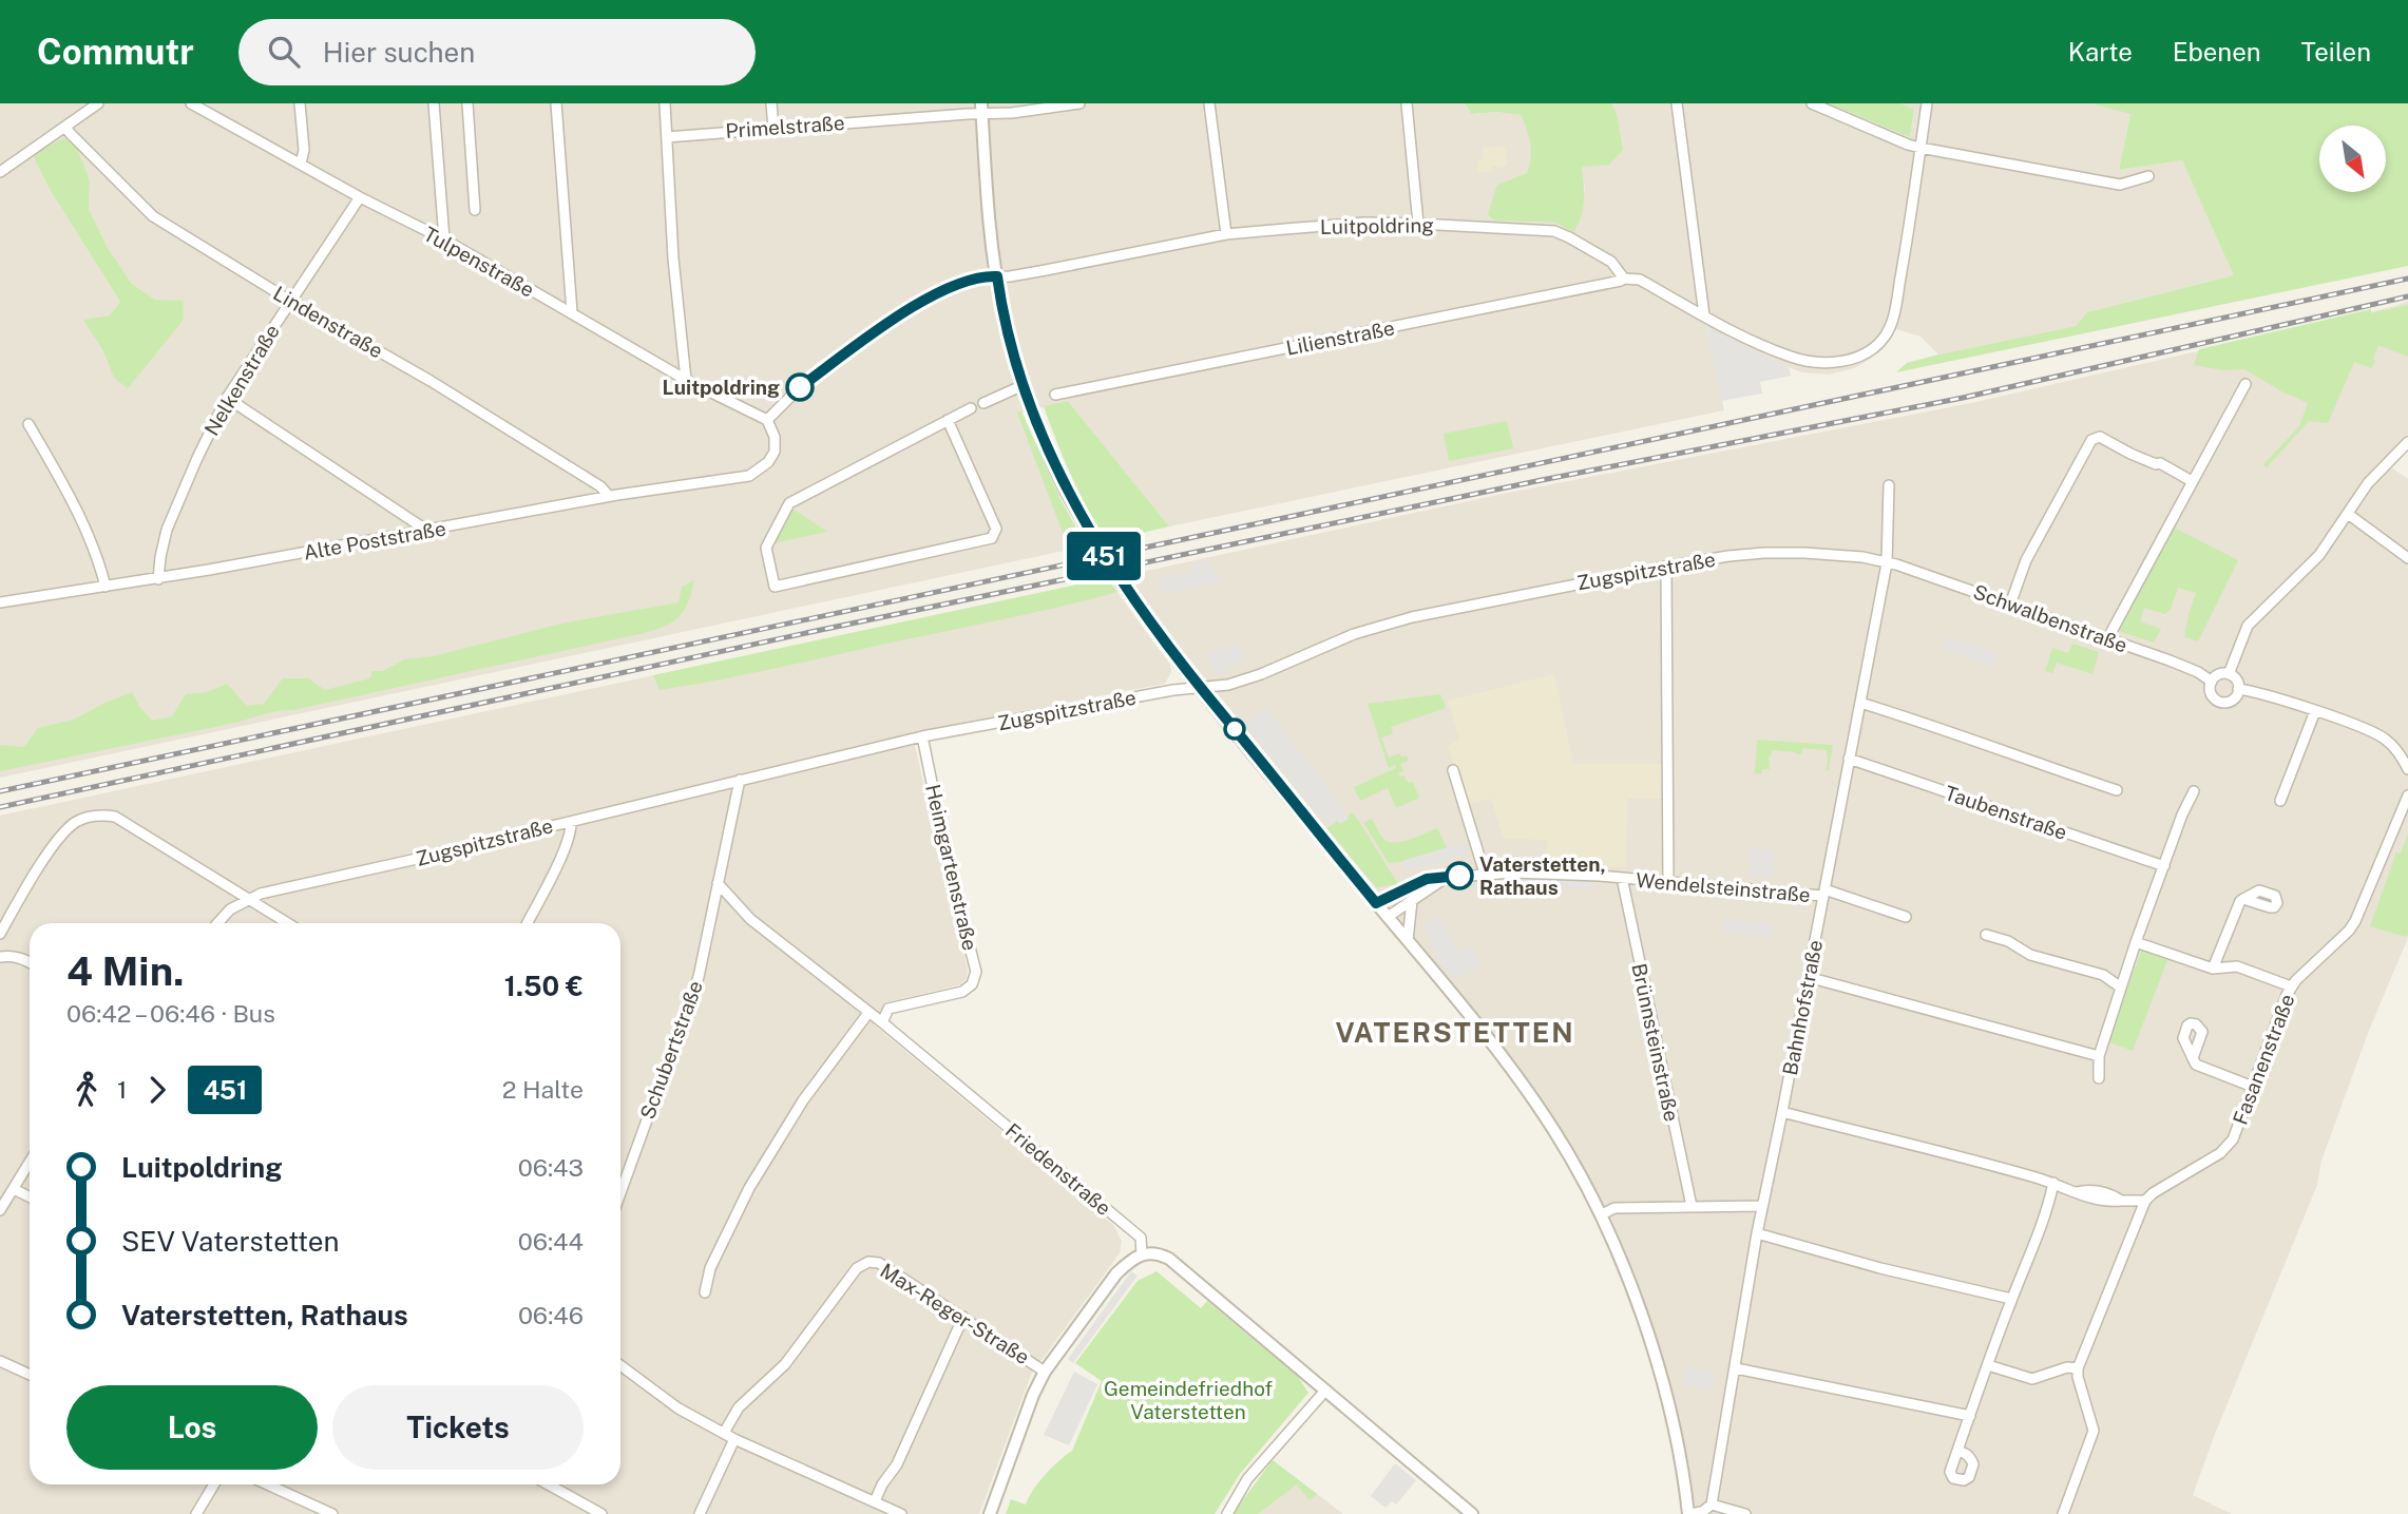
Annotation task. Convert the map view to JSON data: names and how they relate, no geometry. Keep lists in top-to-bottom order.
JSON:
{
  "streets": {
    "street": [
      "Primelstraße",
      "Luitpoldring",
      "Tulpenstraße",
      "Lindenstraße",
      "Lilienstraße",
      "Nelkenstraße",
      "Alte Poststraße",
      "Zugspitzstraße",
      "Schwalbenstraße",
      "Taubenstraße",
      "Heimgartenstraße",
      "Wendelsteinstraße",
      "Bahnhofstraße",
      "Brünnsteinstraße",
      "Schubertstraße",
      "Fasanenstraße",
      "Friedenstraße",
      "Max-Reger-Straße"
    ]
  },
  "crossings": [
    ["Luitpoldring", "Tulpenstraße"],
    ["Luitpoldring", "Lilienstraße"],
    ["Luitpoldring", "Alte Poststraße"],
    ["Tulpenstraße", "Nelkenstraße"],
    ["Tulpenstraße", "Alte Poststraße"],
    ["Lindenstraße", "Nelkenstraße"],
    ["Lindenstraße", "Alte Poststraße"],
    ["Nelkenstraße", "Alte Poststraße"],
    ["Zugspitzstraße", "Schwalbenstraße"],
    ["Zugspitzstraße", "Heimgartenstraße"],
    ["Zugspitzstraße", "Bahnhofstraße"],
    ["Schwalbenstraße", "Bahnhofstraße"],
    ["Taubenstraße", "Bahnhofstraße"],
    ["Heimgartenstraße", "Friedenstraße"],
    ["Wendelsteinstraße", "Bahnhofstraße"],
    ["Wendelsteinstraße", "Brünnsteinstraße"],
    ["Schubertstraße", "Friedenstraße"]
  ],
  "districts": ["VATERSTETTEN"],
  "parks": ["Gemeindefriedhof Vaterstetten"],
  "places": ["Luitpoldring", "Vaterstetten, Rathaus"],
  "lines": ["bus line 451"],
  "north": "bottom right",
  "page": {
    "header": "Commutr",
    "search": "Hier suchen",
    "nav": ["Karte", "Ebenen", "Teilen"],
    "on_map": "451",
    "heading": ["4 Min.", "06:42 – 06:46 · Bus", "1.50 €"],
    "legs": ["1", "451", "2 Halte"],
    "list": [
      {
        "name": "Luitpoldring",
        "value": "06:43"
      },
      {
        "name": "SEV Vaterstetten",
        "value": "06:44"
      },
      {
        "name": "Vaterstetten, Rathaus",
        "value": "06:46"
      }
    ],
    "buttons": ["Los", "Tickets"]
  }
}
